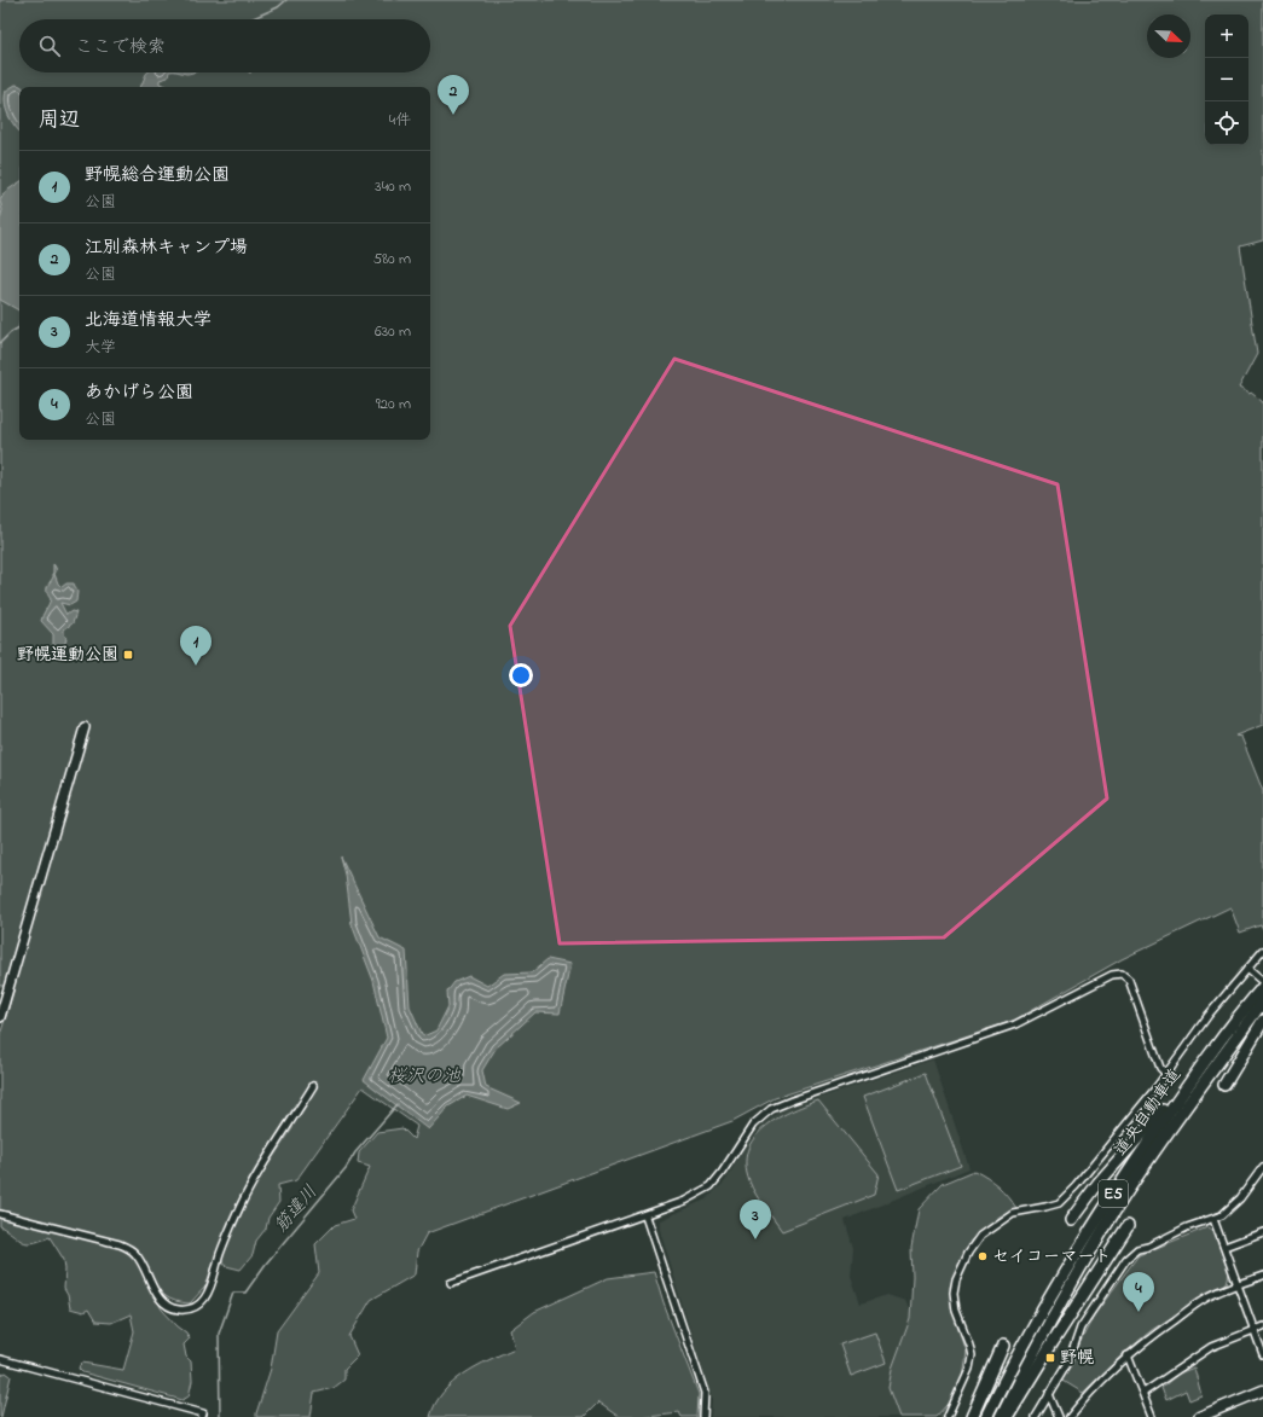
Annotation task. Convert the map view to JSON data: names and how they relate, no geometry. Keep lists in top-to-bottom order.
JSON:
{
  "streets": {
    "highway": ["道央自動車道", "E5"]
  },
  "water": ["桜沢の池", "筋違川"],
  "places": {
    "transit": ["野幌運動公園", "野幌"],
    "other": ["セイコーマート"]
  },
  "north": "bottom right",
  "page": {
    "map_buttons": ["+", "−"],
    "search": "ここで検索",
    "pins": [
      "2",
      "1",
      "3",
      "4"
    ],
    "heading": ["周辺", "4件"],
    "list": [
      {
        "mark": "1",
        "name": "野幌総合運動公園",
        "note": "公園",
        "value": "340 m"
      },
      {
        "mark": "2",
        "name": "江別森林キャンプ場",
        "note": "公園",
        "value": "580 m"
      },
      {
        "mark": "3",
        "name": "北海道情報大学",
        "note": "大学",
        "value": "630 m"
      },
      {
        "mark": "4",
        "name": "あかげら公園",
        "note": "公園",
        "value": "920 m"
      }
    ]
  }
}
